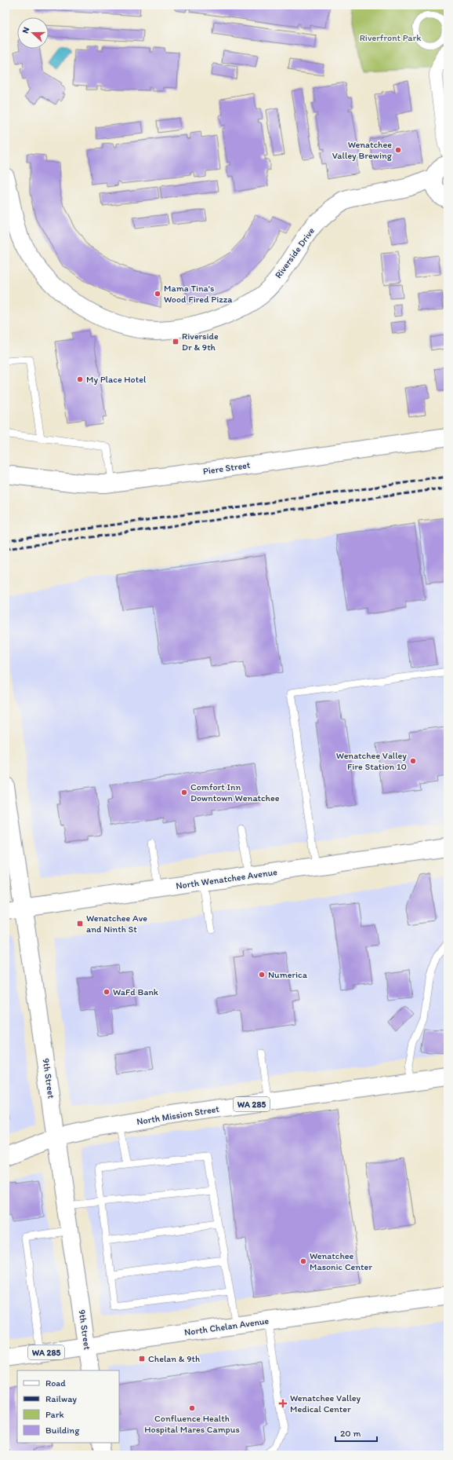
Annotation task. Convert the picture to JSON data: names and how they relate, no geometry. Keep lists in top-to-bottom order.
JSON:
{
  "streets": {
    "street": [
      "Riverside Drive",
      "Piere Street",
      "North Wenatchee Avenue",
      "9th Street",
      "WA 285",
      "North Mission Street",
      "North Chelan Avenue"
    ]
  },
  "crossings": [
    ["North Wenatchee Avenue", "9th Street"],
    ["9th Street", "North Mission Street"],
    ["9th Street", "North Chelan Avenue"]
  ],
  "parks": ["Riverfront Park"],
  "places": {
    "other": [
      "Wenatchee Valley Brewing",
      "Mama Tina's Wood Fired Pizza",
      "My Place Hotel",
      "Wenatchee Valley Fire Station 10",
      "Comfort Inn Downtown Wenatchee",
      "Numerica",
      "WaFd Bank",
      "Wenatchee Masonic Center",
      "Confluence Health Hospital Mares Campus"
    ],
    "transit": ["Riverside Dr & 9th", "Wenatchee Ave and Ninth St", "Chelan & 9th"],
    "health": ["Wenatchee Valley Medical Center"]
  },
  "legend": [
    "Road",
    "Railway",
    "Park",
    "Building"
  ],
  "scale_bar": "20 m",
  "north": "left"
}
